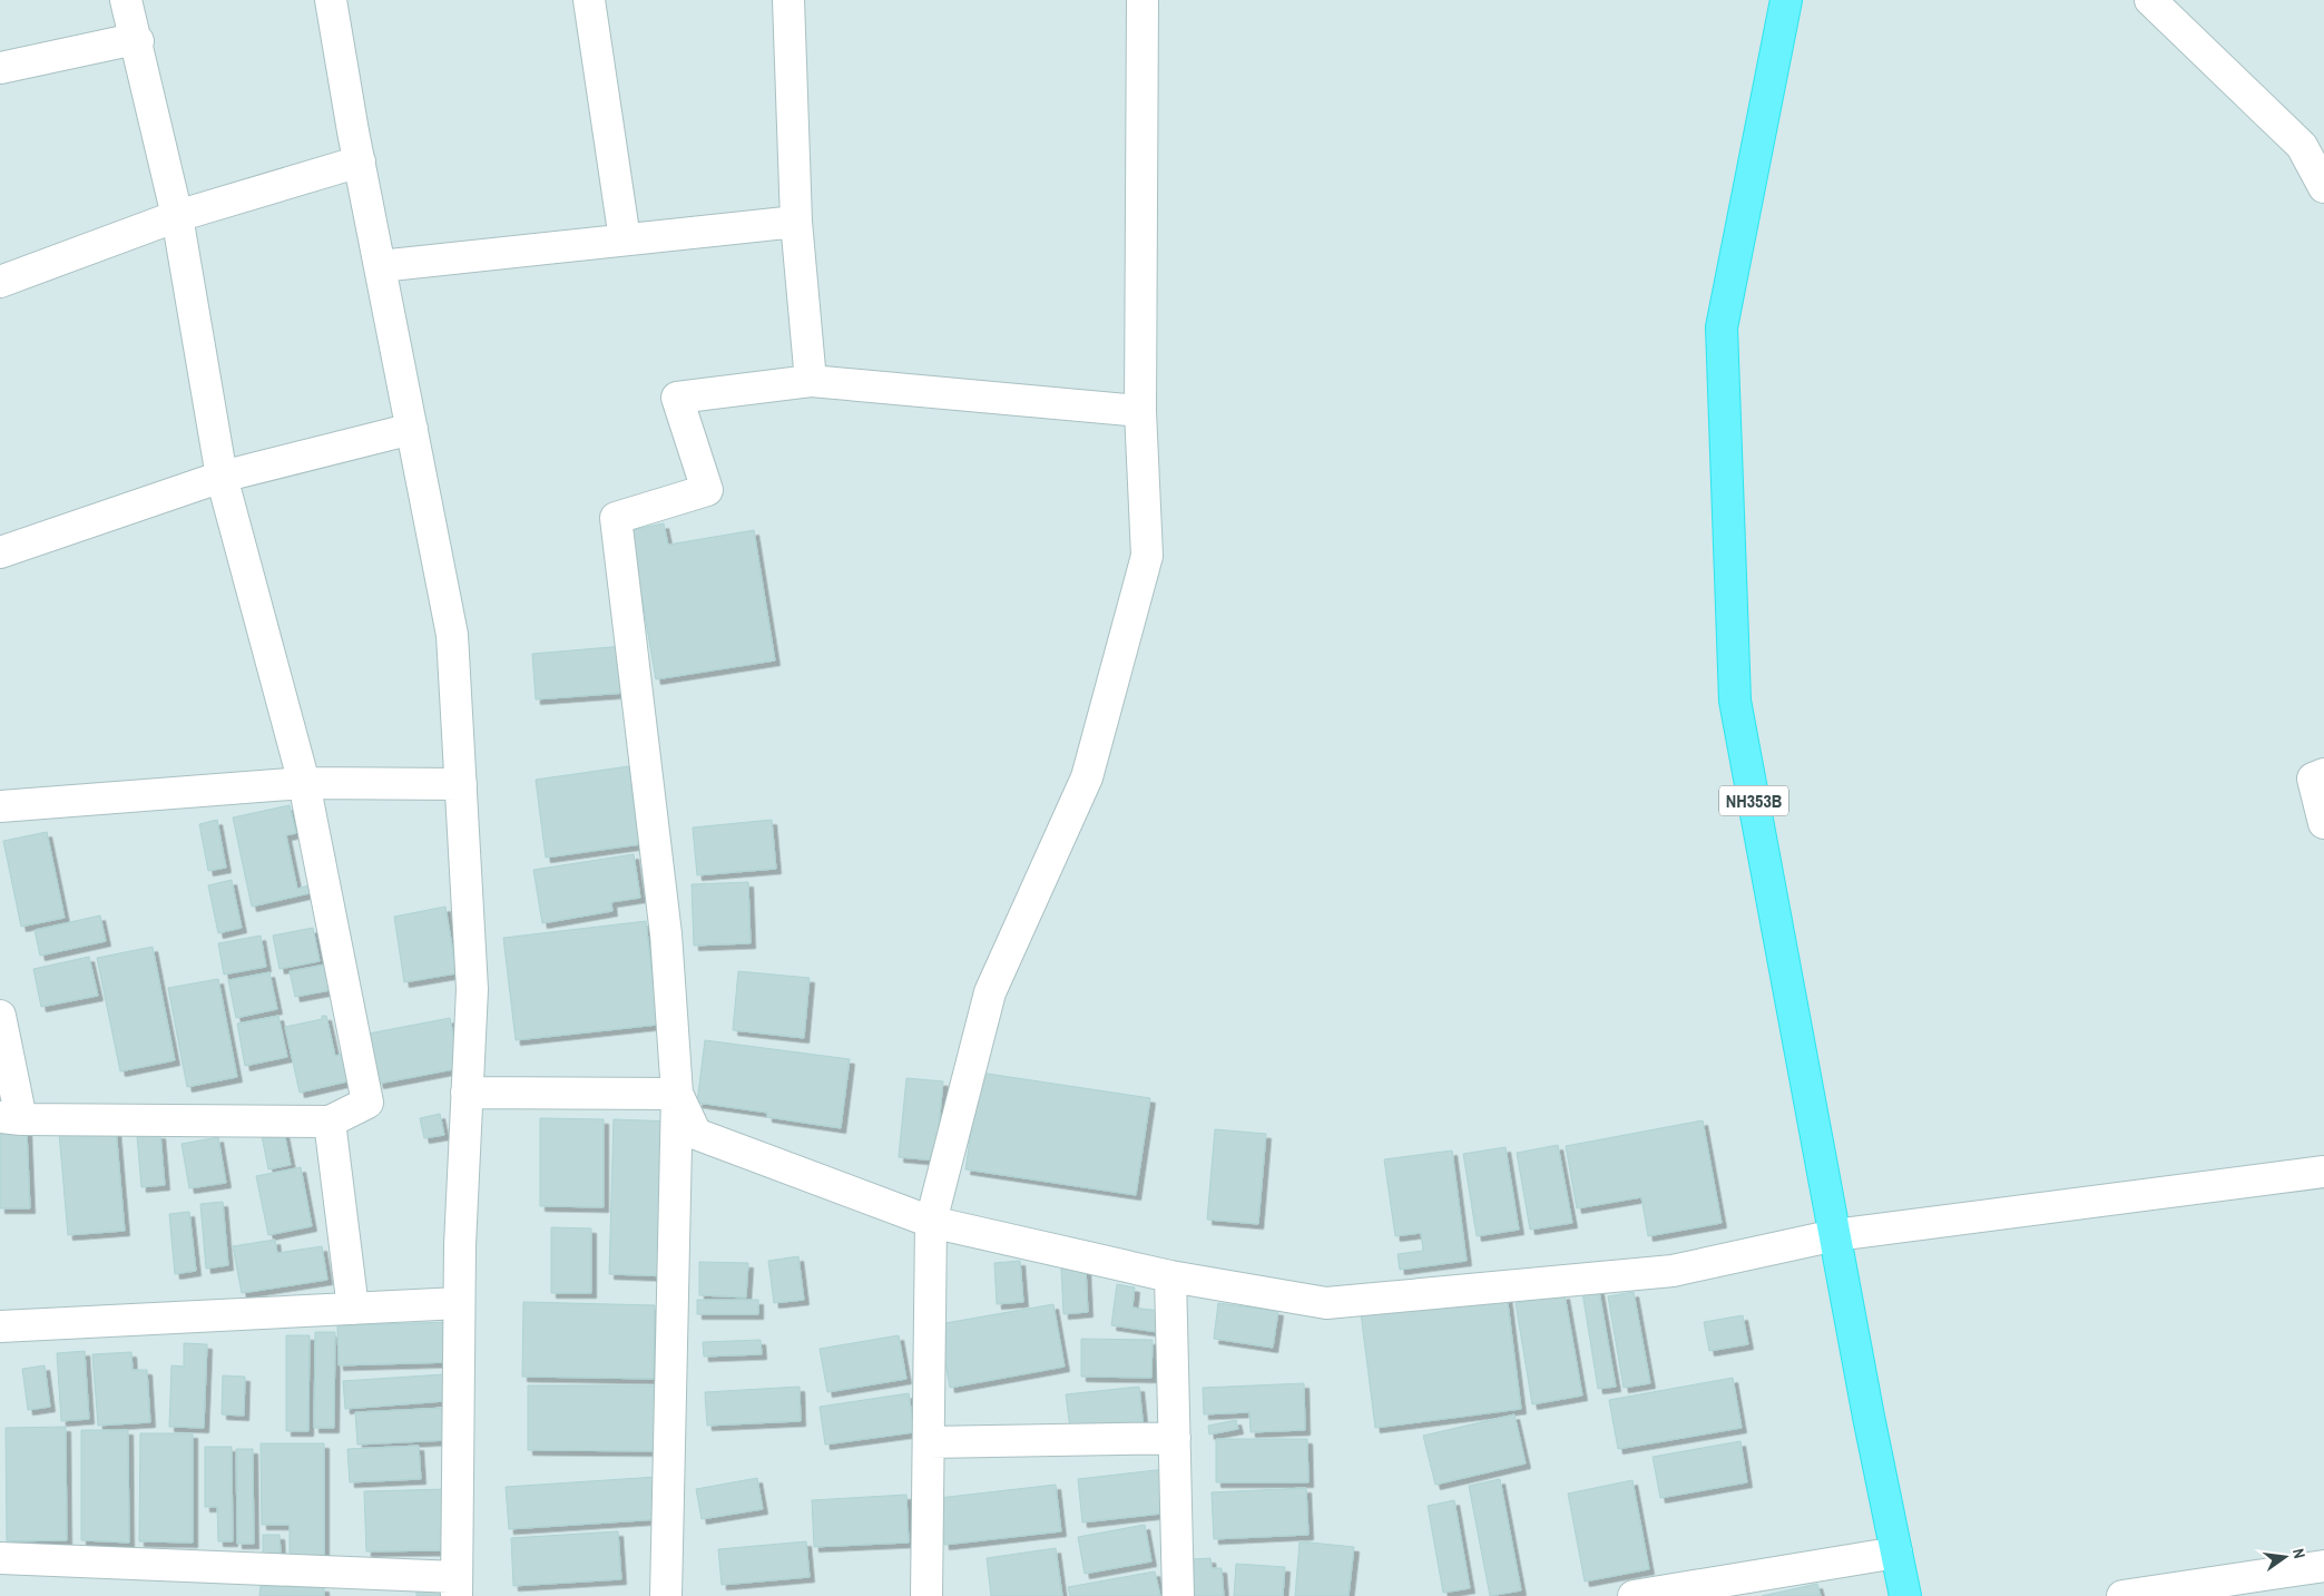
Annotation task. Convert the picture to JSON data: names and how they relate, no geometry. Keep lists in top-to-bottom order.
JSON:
{
  "streets": {
    "highway": ["NH353B"]
  },
  "north": "right"
}
